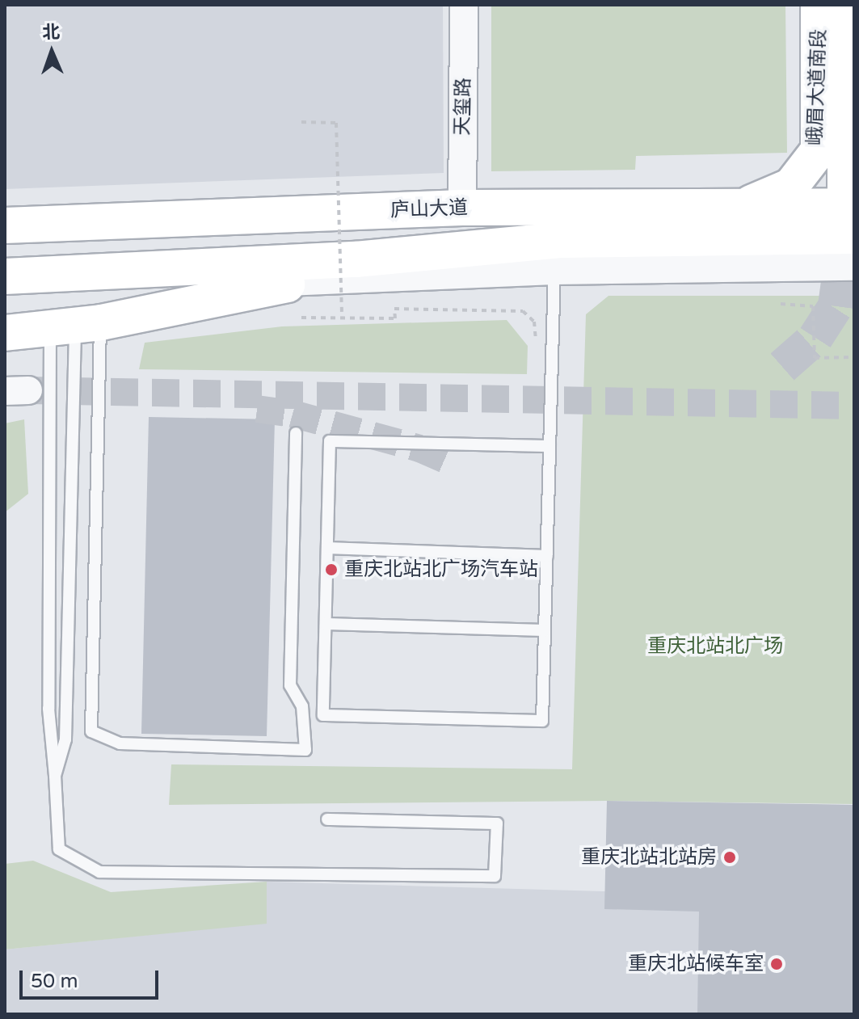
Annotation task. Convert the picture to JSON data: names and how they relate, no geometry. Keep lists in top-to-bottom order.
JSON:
{
  "streets": {
    "main road": ["峨眉大道南段", "庐山大道"],
    "street": ["天玺路"]
  },
  "crossings": [
    ["峨眉大道南段", "庐山大道"],
    ["天玺路", "庐山大道"]
  ],
  "parks": ["重庆北站北广场"],
  "places": ["重庆北站北广场汽车站", "重庆北站北站房", "重庆北站候车室"],
  "scale_bar": "50 m",
  "north": "top"
}
